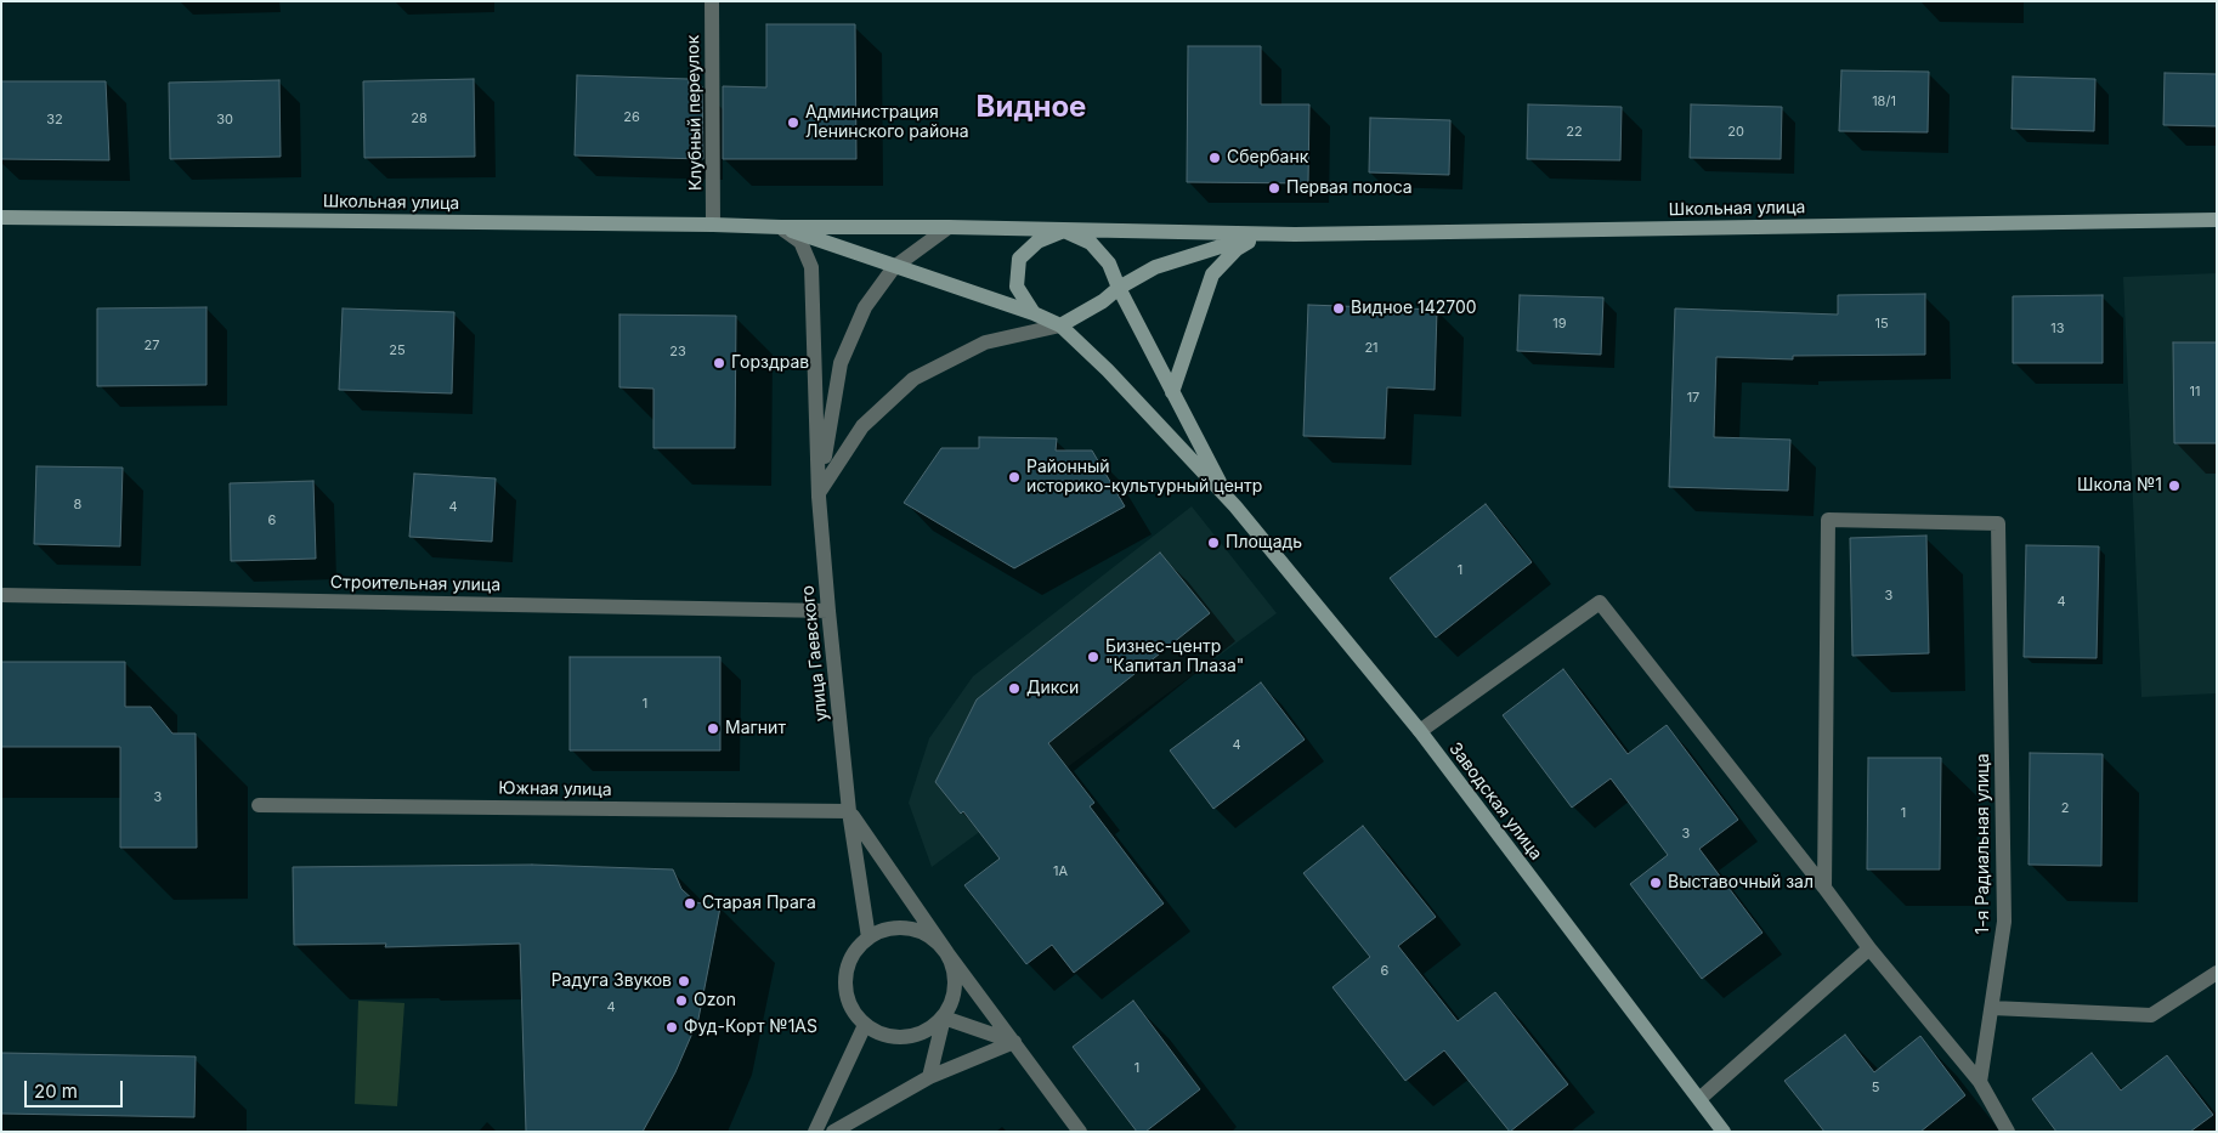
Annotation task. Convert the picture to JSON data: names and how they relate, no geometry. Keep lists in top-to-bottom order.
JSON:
{
  "streets": {
    "street": [
      "Клубный переулок",
      "Школьная улица",
      "Строительная улица",
      "улица Гаевского",
      "Южная улица",
      "Заводская улица",
      "1-я Радиальная улица"
    ]
  },
  "crossings": [
    ["Клубный переулок", "Школьная улица"],
    ["Строительная улица", "улица Гаевского"],
    ["улица Гаевского", "Южная улица"]
  ],
  "districts": ["Видное"],
  "places": [
    "Администрация Ленинского района",
    "Сбербанк",
    "Первая полоса",
    "Видное 142700",
    "Горздрав",
    "Районный историко-культурный центр",
    "Школа №1",
    "Площадь",
    "Бизнес-центр \"Капитал Плаза\"",
    "Дикси",
    "Магнит",
    "Выставочный зал",
    "Старая Прага",
    "Радуга Звуков",
    "Ozon",
    "Фуд-Корт №1AS"
  ],
  "house_numbers": [
    "18/1",
    "26",
    "28",
    "32",
    "30",
    "22",
    "20",
    "19",
    "15",
    "13",
    "27",
    "21",
    "25",
    "23",
    "11",
    "17",
    "8",
    "4",
    "6",
    "1",
    "3",
    "4",
    "1",
    "4",
    "3",
    "2",
    "1",
    "3",
    "1А",
    "6",
    "4",
    "1",
    "5"
  ],
  "scale_bar": "20 m"
}
